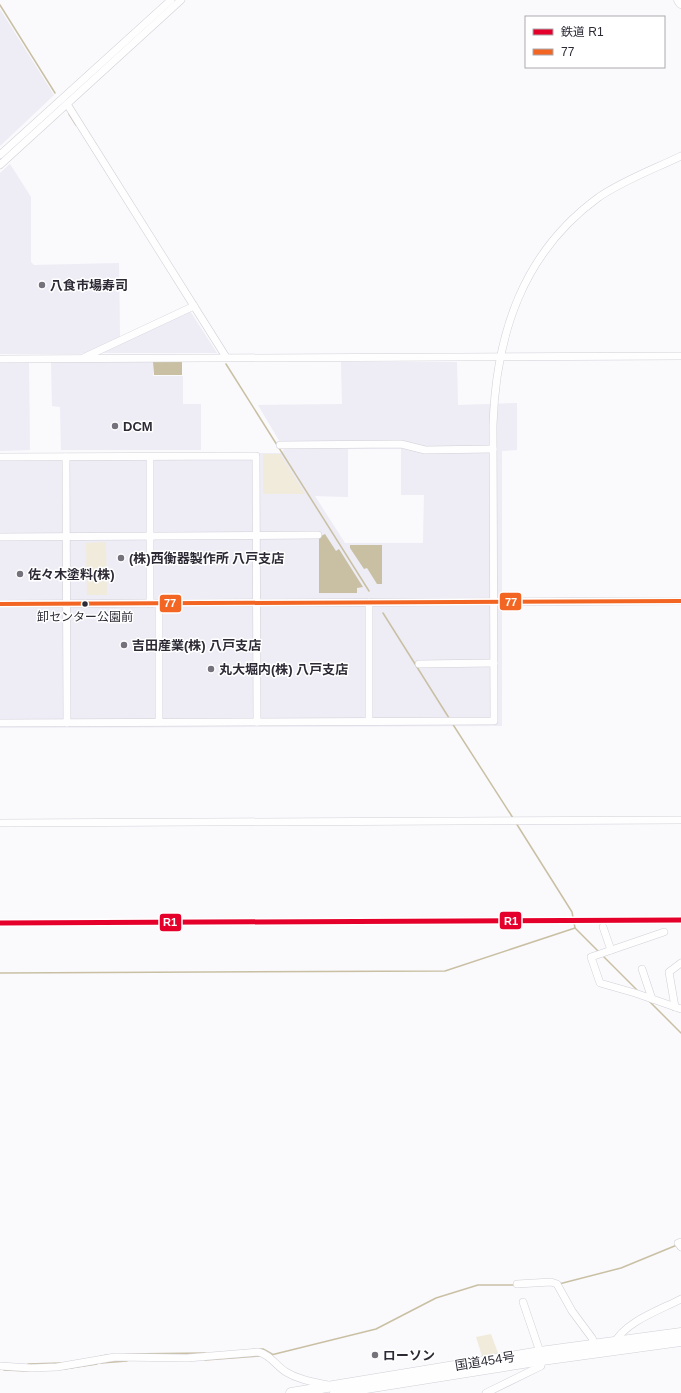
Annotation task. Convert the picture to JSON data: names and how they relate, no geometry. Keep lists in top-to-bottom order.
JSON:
{
  "streets": {
    "highway": ["国道454号"]
  },
  "places": [
    "八食市場寿司",
    "DCM",
    "(株)西衡器製作所 八戸支店",
    "佐々木塗料(株)",
    "卸センター公園前",
    "吉田産業(株) 八戸支店",
    "丸大堀内(株) 八戸支店",
    "ローソン"
  ],
  "lines": ["transit line 77", "rail line R1"],
  "legend": ["鉄道 R1", "77"]
}
